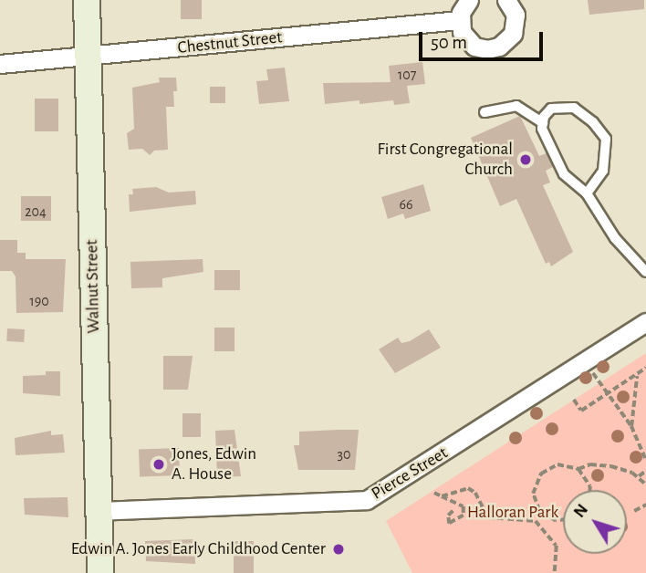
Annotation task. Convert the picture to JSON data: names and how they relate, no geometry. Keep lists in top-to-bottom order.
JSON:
{
  "streets": {
    "street": ["Chestnut Street", "Walnut Street", "Pierce Street"]
  },
  "crossings": [
    ["Chestnut Street", "Walnut Street"],
    ["Walnut Street", "Pierce Street"]
  ],
  "parks": ["Halloran Park"],
  "places": ["First Congregational Church", "Jones, Edwin A. House", "Edwin A. Jones Early Childhood Center"],
  "house_numbers": [
    "107",
    "66",
    "204",
    "190",
    "30"
  ],
  "scale_bar": "50 m",
  "north": "top left"
}
